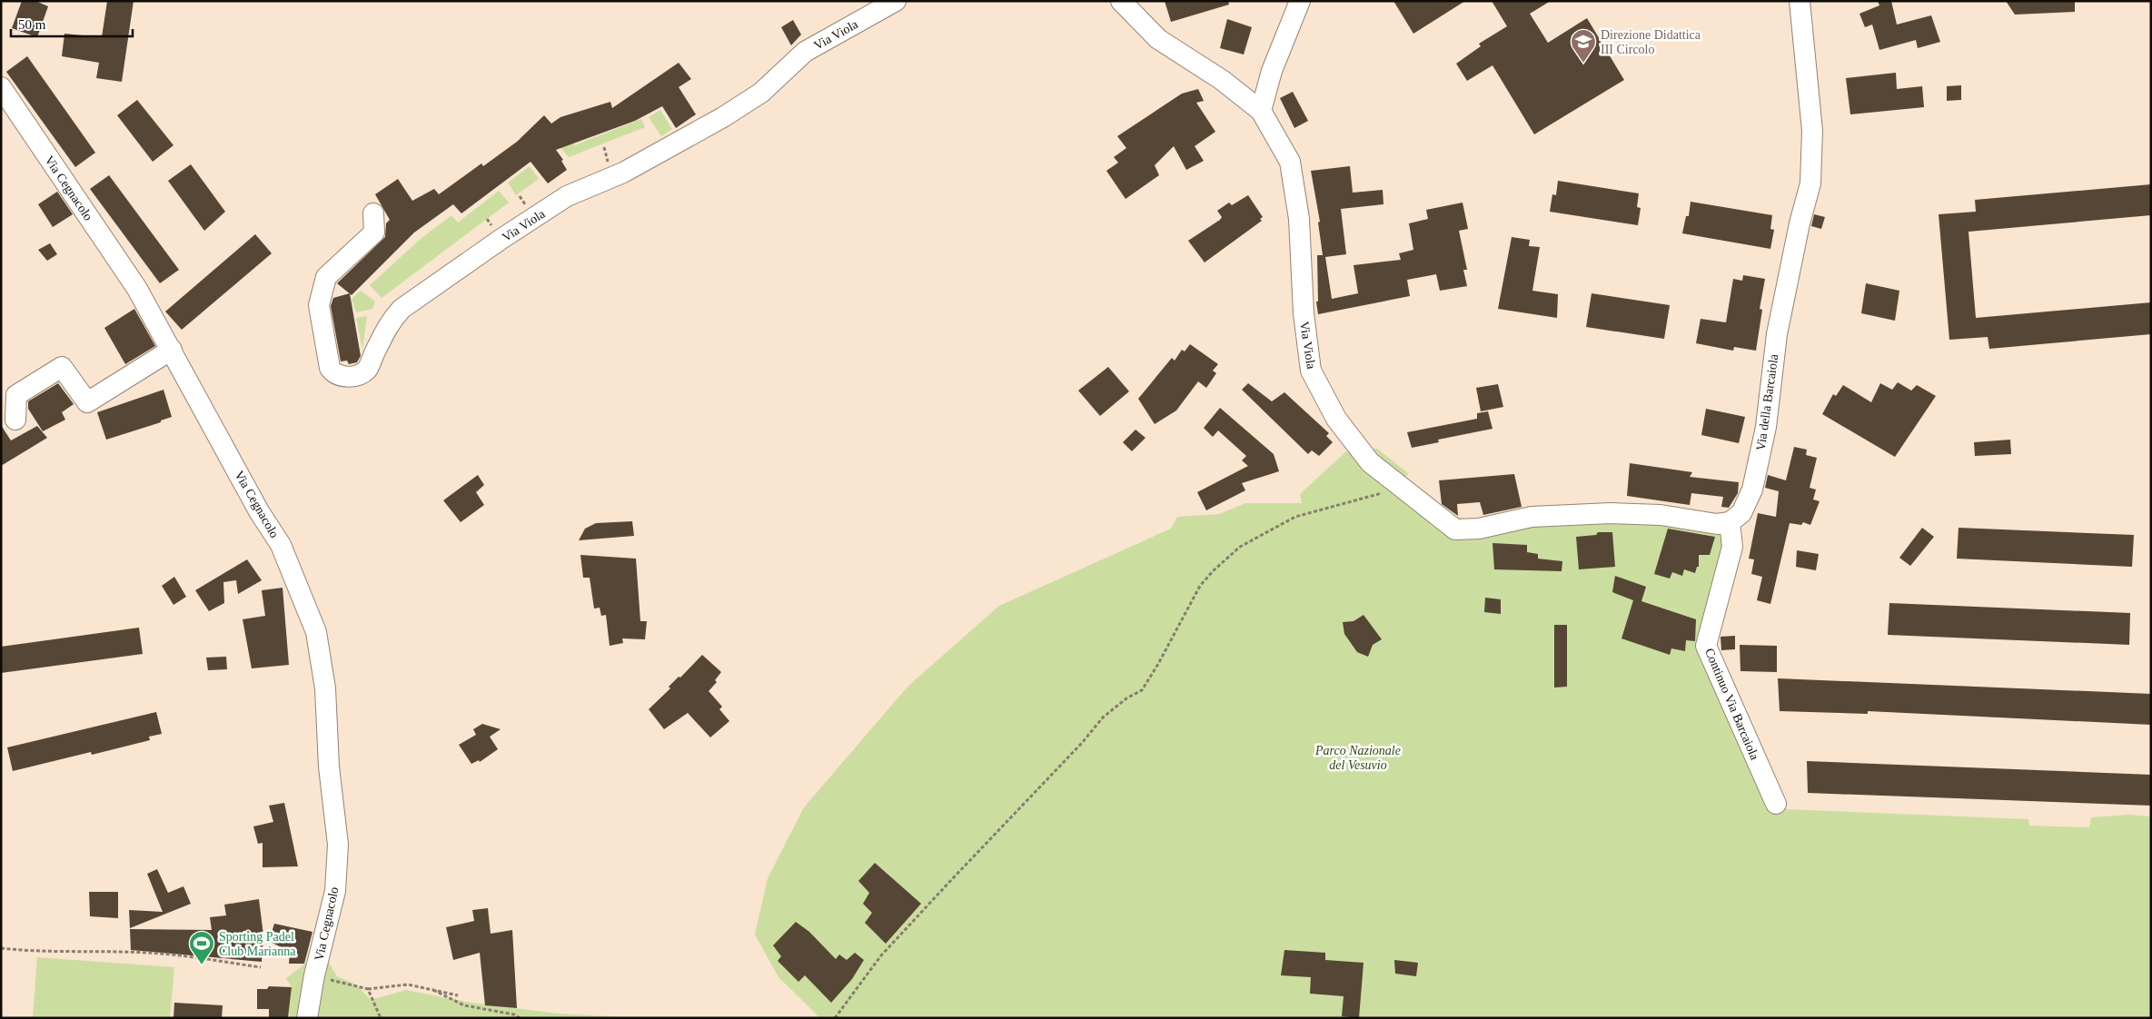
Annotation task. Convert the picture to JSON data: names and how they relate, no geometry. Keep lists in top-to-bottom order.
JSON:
{
  "streets": {
    "street": [
      "Via Viola",
      "Via Cegnacolo",
      "Via della Barcaiola",
      "Continuo Via Barcaiola"
    ]
  },
  "crossings": [
    ["Via Viola", "Via della Barcaiola"],
    ["Via Viola", "Continuo Via Barcaiola"],
    ["Via della Barcaiola", "Continuo Via Barcaiola"]
  ],
  "parks": ["Parco Nazionale del Vesuvio"],
  "places": {
    "school or university": ["Direzione Didattica III Circolo"],
    "sports": ["Sporting Padel Club Marianna"]
  },
  "scale_bar": "50 m"
}
